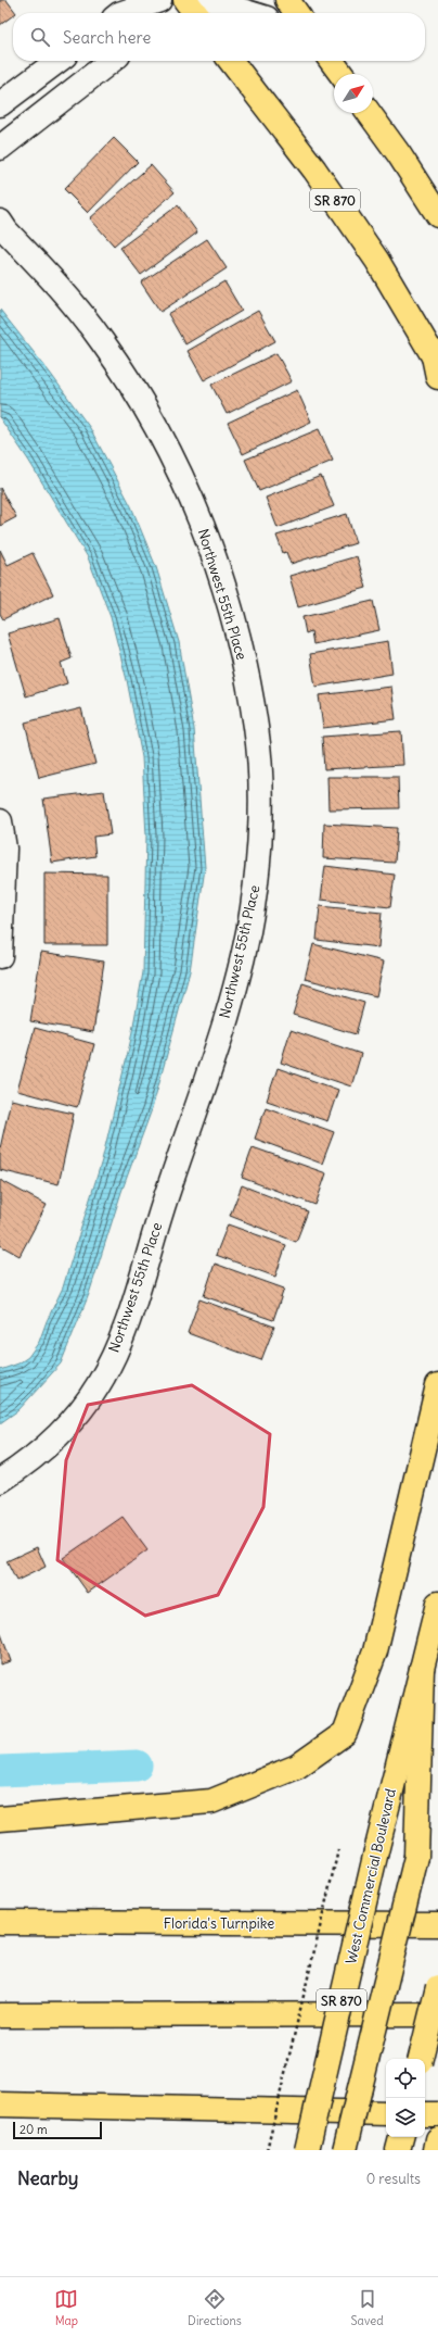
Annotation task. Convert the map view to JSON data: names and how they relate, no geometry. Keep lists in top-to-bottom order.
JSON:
{
  "streets": {
    "highway": ["SR 870", "West Commercial Boulevard", "Florida's Turnpike"],
    "street": ["Northwest 55th Place"]
  },
  "scale_bar": "20 m",
  "north": "top right",
  "page": {
    "search": "Search here",
    "scale": "20 m",
    "heading": ["Nearby", "0 results"],
    "nav": ["Map", "Directions", "Saved"]
  }
}
